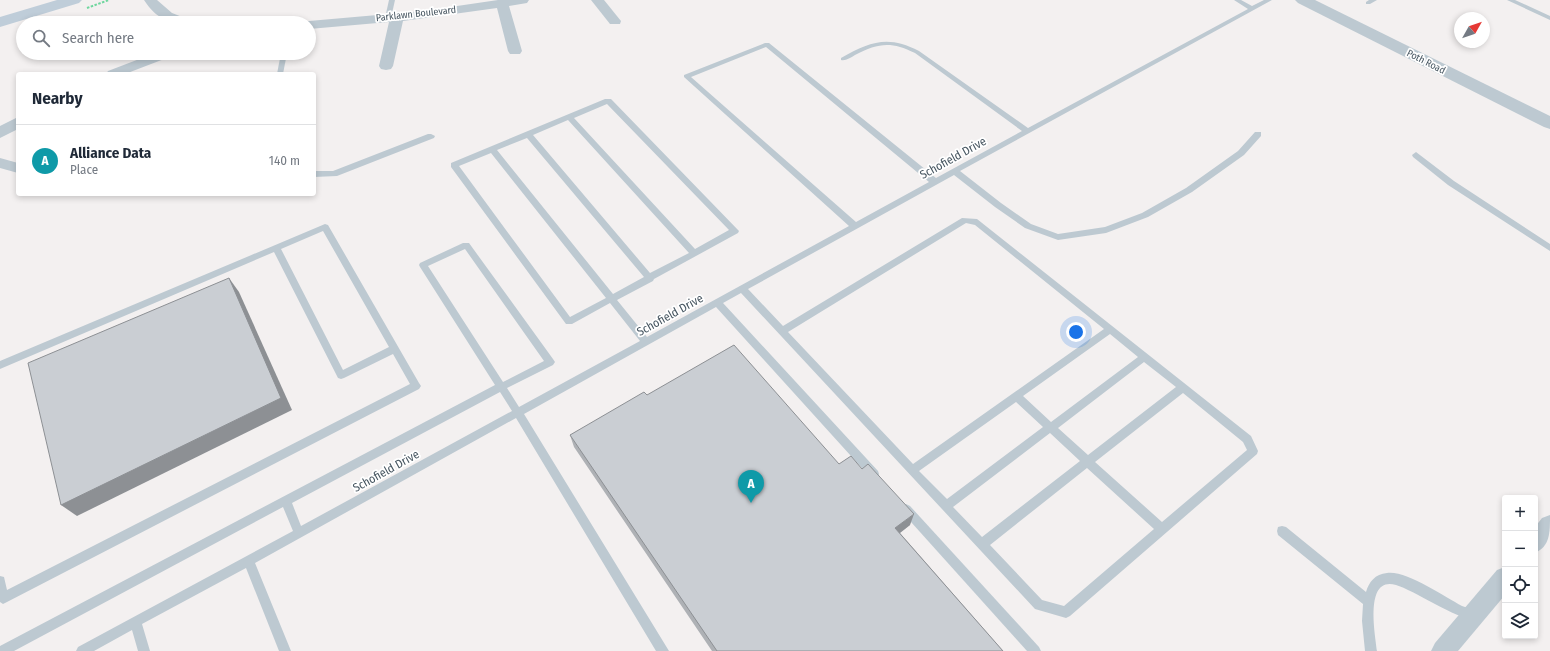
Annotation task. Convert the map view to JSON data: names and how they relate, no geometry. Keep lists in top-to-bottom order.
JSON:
{
  "streets": {
    "street": ["Parklawn Boulevard", "Poth Road"],
    "lane": ["Schofield Drive"]
  },
  "north": "top right",
  "page": {
    "search": "Search here",
    "heading": "Nearby",
    "list": [
      {
        "mark": "A",
        "name": "Alliance Data",
        "note": "Place",
        "value": "140 m"
      }
    ],
    "pins": "A",
    "map_buttons": ["+", "−"]
  }
}
